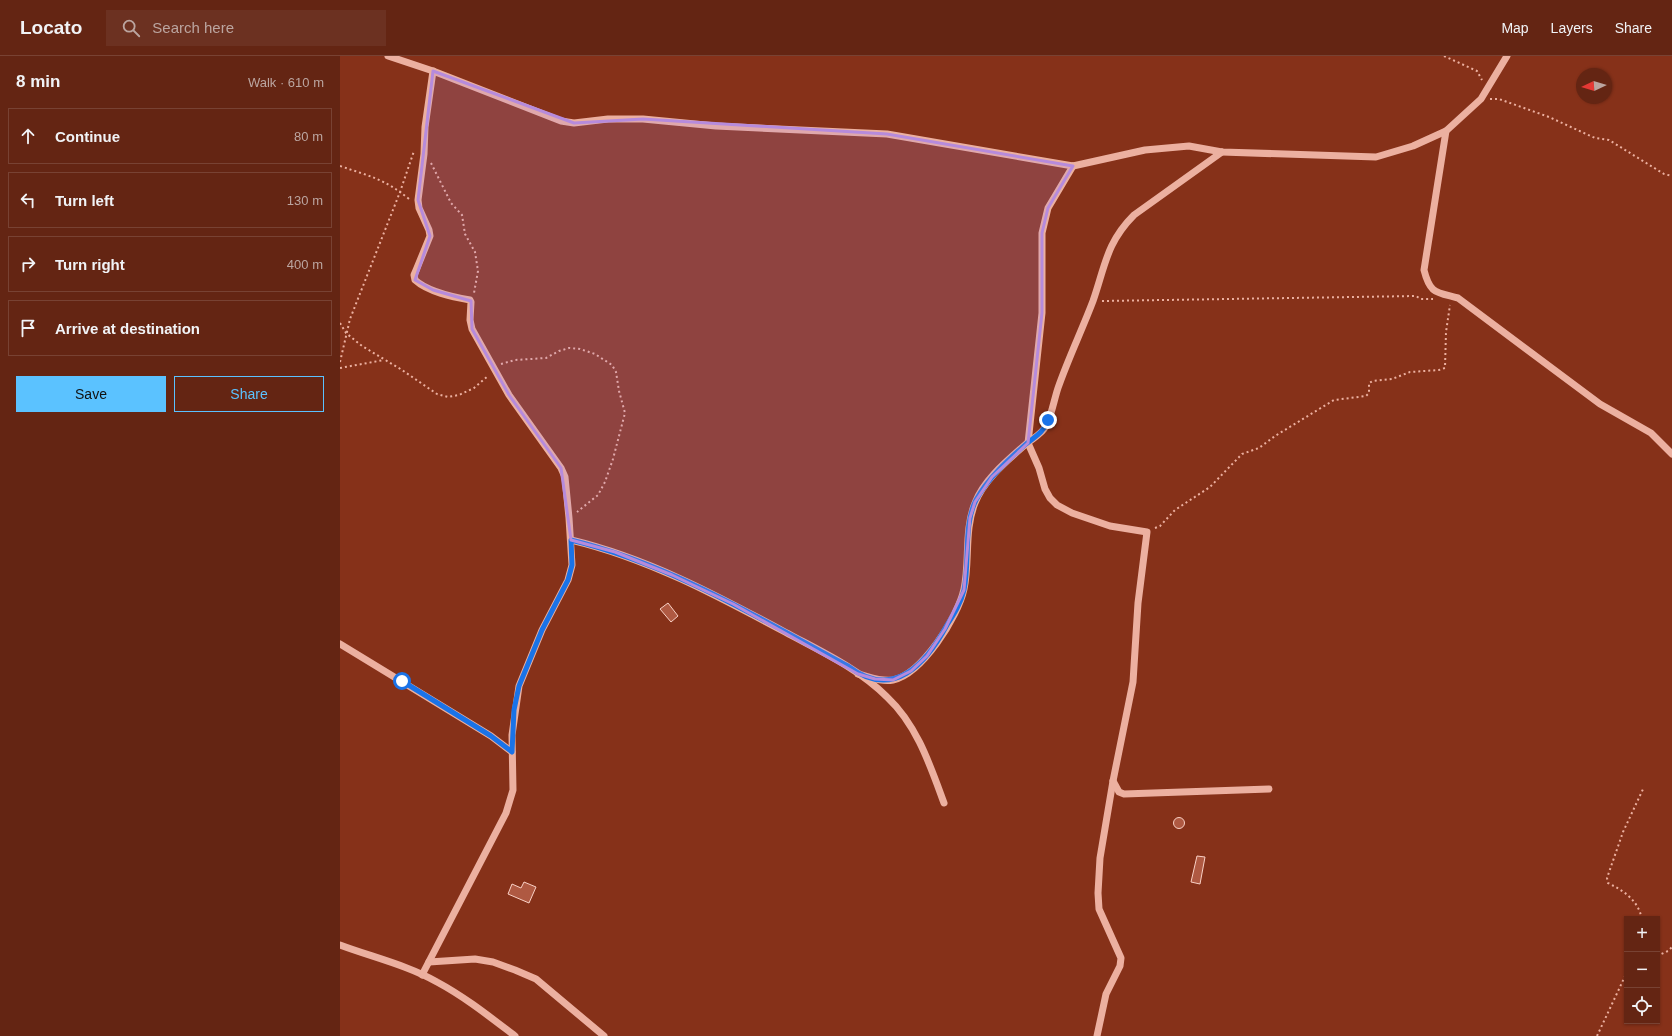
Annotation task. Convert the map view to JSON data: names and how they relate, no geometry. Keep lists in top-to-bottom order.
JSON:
{
  "north": "left",
  "page": {
    "header": "Locato",
    "search": "Search here",
    "nav": ["Map", "Layers", "Share"],
    "heading": ["8 min", "Walk · 610 m"],
    "list": [
      ["Continue", "80 m"],
      ["Turn left", "130 m"],
      ["Turn right", "400 m"],
      "Arrive at destination"
    ],
    "buttons": ["Save", "Share"],
    "map_buttons": ["+", "−"]
  }
}
